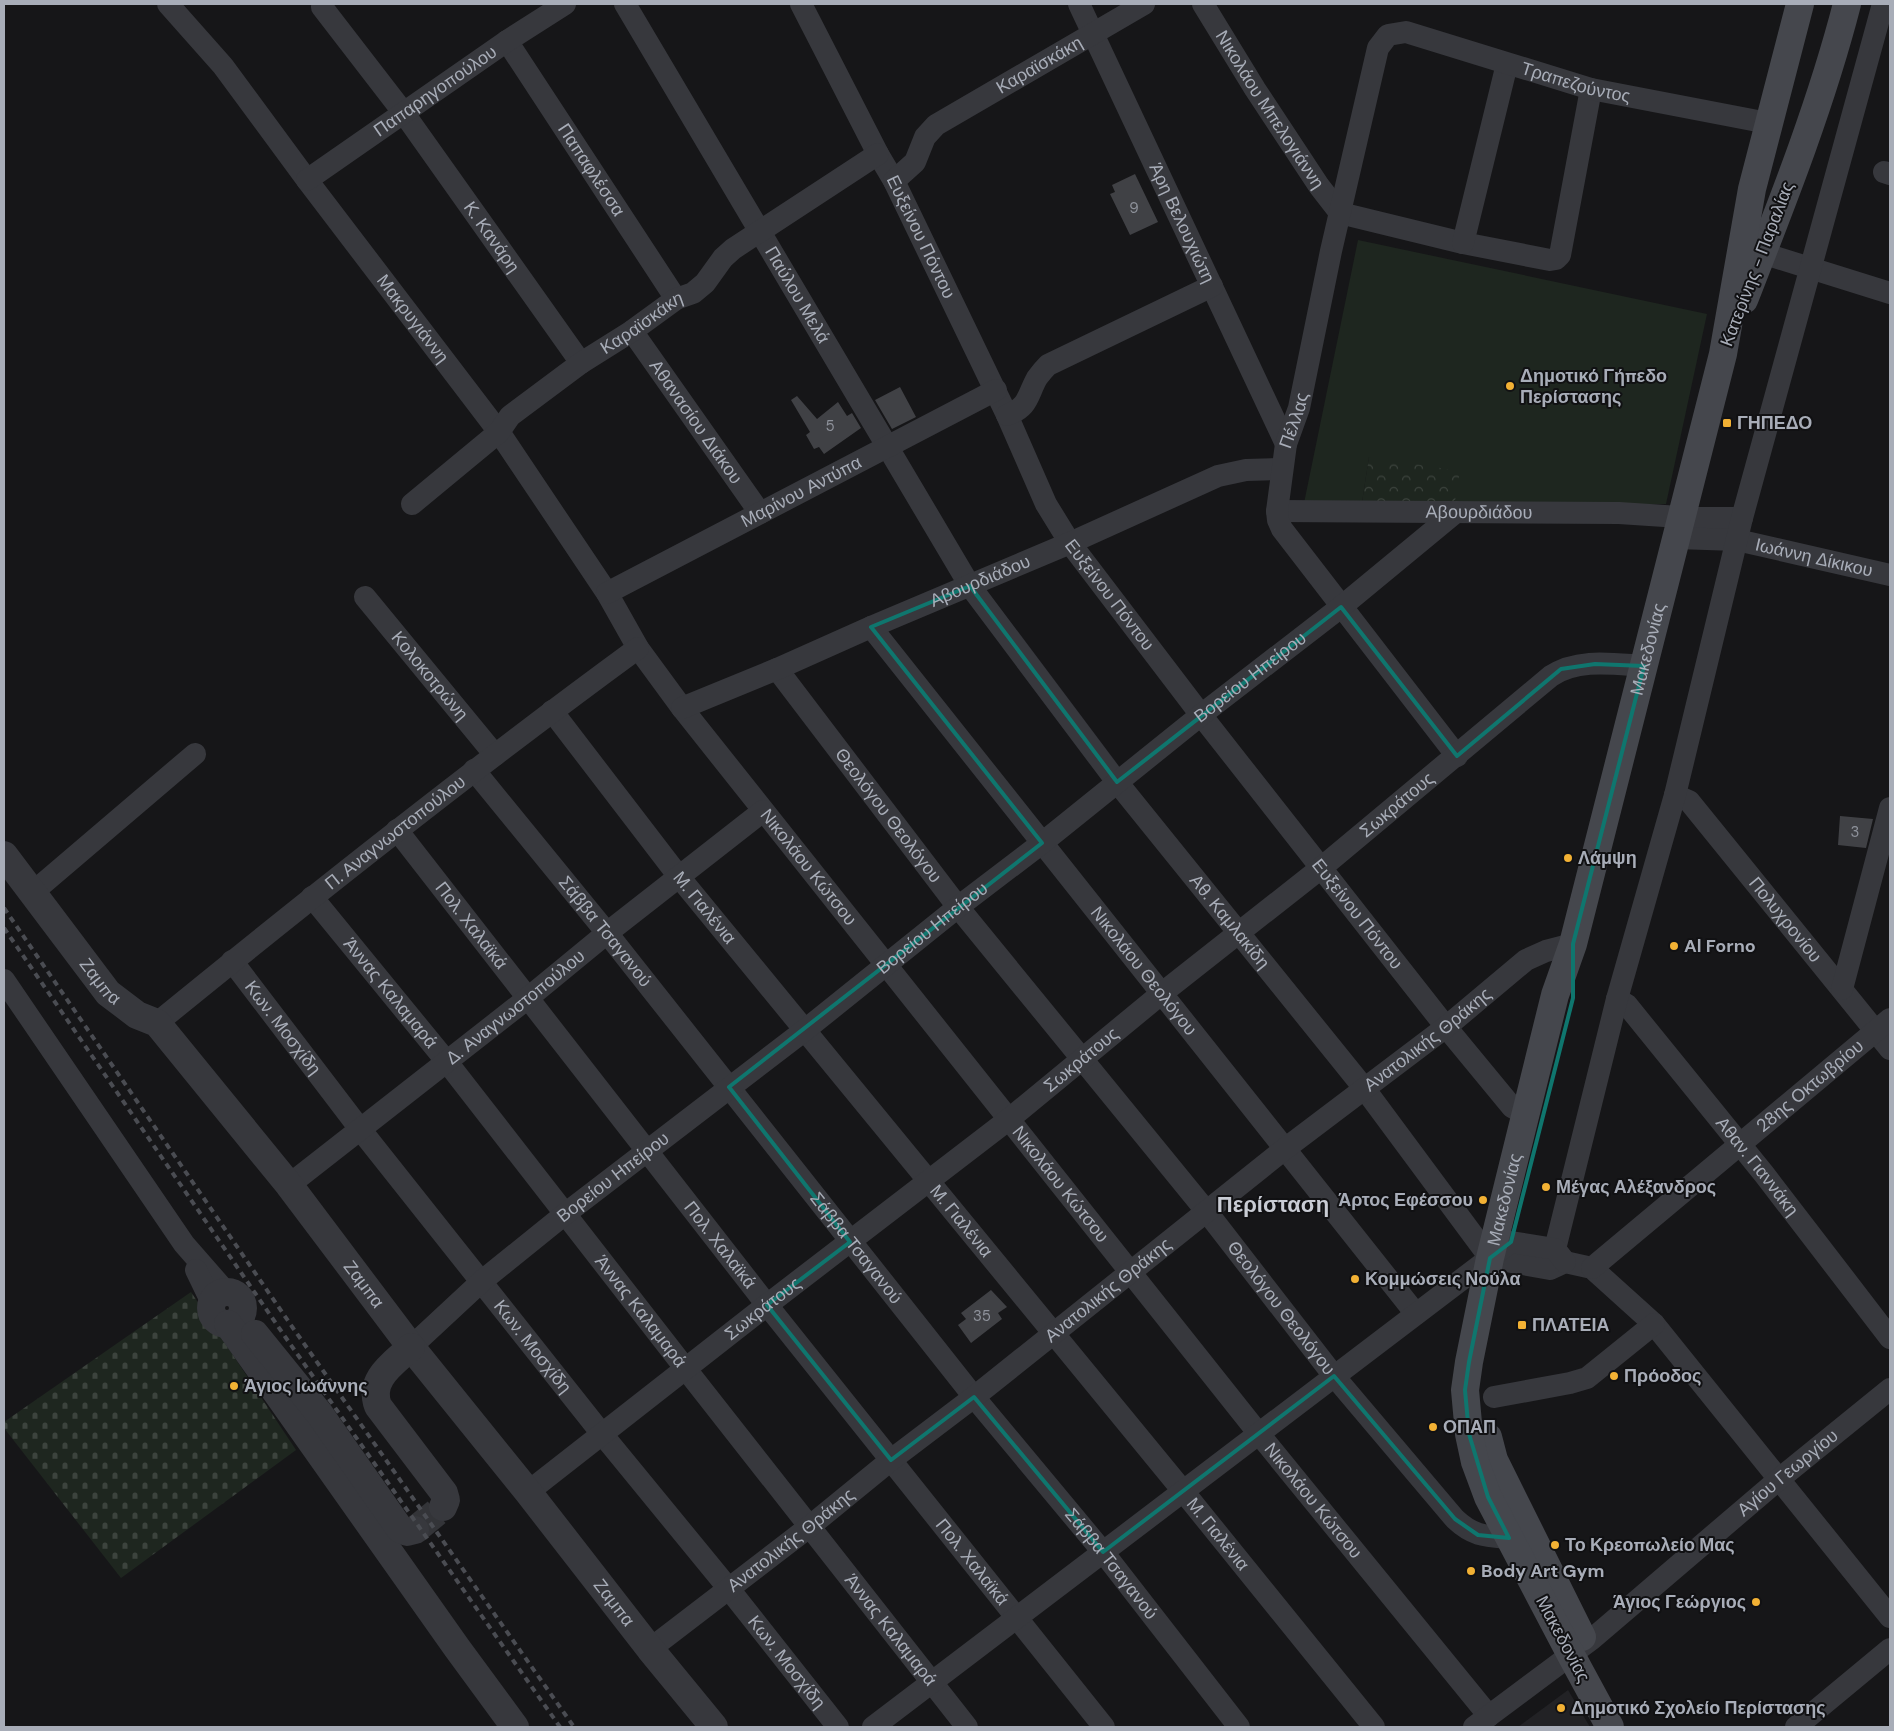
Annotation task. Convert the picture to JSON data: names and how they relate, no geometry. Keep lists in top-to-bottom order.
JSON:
{
  "streets": {
    "main road": ["Κατερίνης - Παραλίας", "Μακεδονίας"],
    "street": [
      "Καραϊσκάκη",
      "Τραπεζούντος",
      "Παπαρηγοπούλου",
      "Νικολάου Μπελογιάννη",
      "Παπαφλέσσα",
      "Άρη Βελουχιώτη",
      "Ευξείνου Πόντου",
      "Κ. Κανάρη",
      "Παύλου Μελά",
      "Μακρυγιάννη",
      "Πέλλας",
      "Αθανασίου Διάκου",
      "Μαρίνου Αντύπα",
      "Αβουρδιάδου",
      "Ιωάννη Δίκικου",
      "Κολοκοτρώνη",
      "Βορείου Ηπείρου",
      "Σωκράτους",
      "Θεολόγου Θεολόγου",
      "Π. Αναγνωστοπούλου",
      "Νικολάου Κώτσου",
      "Μ. Γιαλένια",
      "Πολυχρονίου",
      "Αθ. Καμλακίδη",
      "Πολ. Χαλαϊκά",
      "Σάββα Τσαγανού",
      "Νικολάου Θεολόγου",
      "Ζαμπα",
      "Άννας Καλαμαρά",
      "Δ. Αναγνωστοπούλου",
      "Κων. Μοσχίδη",
      "Ανατολικής Θράκης",
      "28ης Οκτωβρίου",
      "Αθαν. Γιαννάκη",
      "Αγίου Γεωργίου"
    ]
  },
  "crossings": [
    ["Καραϊσκάκη", "Παπαφλέσσα"],
    ["Καραϊσκάκη", "Άρη Βελουχιώτη"],
    ["Καραϊσκάκη", "Ευξείνου Πόντου"],
    ["Καραϊσκάκη", "Κ. Κανάρη"],
    ["Καραϊσκάκη", "Παύλου Μελά"],
    ["Καραϊσκάκη", "Μακρυγιάννη"],
    ["Καραϊσκάκη", "Αθανασίου Διάκου"],
    ["Τραπεζούντος", "Κατερίνης - Παραλίας"],
    ["Τραπεζούντος", "Πέλλας"],
    ["Παπαρηγοπούλου", "Παπαφλέσσα"],
    ["Παπαρηγοπούλου", "Κ. Κανάρη"],
    ["Παπαρηγοπούλου", "Μακρυγιάννη"],
    ["Νικολάου Μπελογιάννη", "Πέλλας"],
    ["Άρη Βελουχιώτη", "Πέλλας"],
    ["Ευξείνου Πόντου", "Μαρίνου Αντύπα"],
    ["Ευξείνου Πόντου", "Αβουρδιάδου"],
    ["Ευξείνου Πόντου", "Μακεδονίας"],
    ["Ευξείνου Πόντου", "Βορείου Ηπείρου"],
    ["Ευξείνου Πόντου", "Σωκράτους"],
    ["Ευξείνου Πόντου", "Ανατολικής Θράκης"],
    ["Κατερίνης - Παραλίας", "Μακεδονίας"],
    ["Παύλου Μελά", "Μαρίνου Αντύπα"],
    ["Παύλου Μελά", "Αβουρδιάδου"],
    ["Παύλου Μελά", "Αθ. Καμλακίδη"],
    ["Μακρυγιάννη", "Μαρίνου Αντύπα"],
    ["Μακρυγιάννη", "Π. Αναγνωστοπούλου"],
    ["Μακρυγιάννη", "Νικολάου Κώτσου"],
    ["Πέλλας", "Αβουρδιάδου"],
    ["Πέλλας", "Βορείου Ηπείρου"],
    ["Πέλλας", "Σωκράτους"],
    ["Αθανασίου Διάκου", "Μαρίνου Αντύπα"],
    ["Αβουρδιάδου", "Ιωάννη Δίκικου"],
    ["Αβουρδιάδου", "Μακεδονίας"],
    ["Αβουρδιάδου", "Βορείου Ηπείρου"],
    ["Αβουρδιάδου", "Θεολόγου Θεολόγου"],
    ["Αβουρδιάδου", "Νικολάου Κώτσου"],
    ["Αβουρδιάδου", "Αθ. Καμλακίδη"],
    ["Αβουρδιάδου", "Νικολάου Θεολόγου"],
    ["Ιωάννη Δίκικου", "Μακεδονίας"],
    ["Μακεδονίας", "Σωκράτους"],
    ["Μακεδονίας", "Θεολόγου Θεολόγου"],
    ["Μακεδονίας", "Αθ. Καμλακίδη"],
    ["Μακεδονίας", "Ανατολικής Θράκης"],
    ["Μακεδονίας", "Αγίου Γεωργίου"],
    ["Κολοκοτρώνη", "Π. Αναγνωστοπούλου"],
    ["Βορείου Ηπείρου", "Θεολόγου Θεολόγου"],
    ["Βορείου Ηπείρου", "Νικολάου Κώτσου"],
    ["Βορείου Ηπείρου", "Μ. Γιαλένια"],
    ["Βορείου Ηπείρου", "Αθ. Καμλακίδη"],
    ["Βορείου Ηπείρου", "Πολ. Χαλαϊκά"],
    ["Βορείου Ηπείρου", "Σάββα Τσαγανού"],
    ["Βορείου Ηπείρου", "Νικολάου Θεολόγου"],
    ["Βορείου Ηπείρου", "Ζαμπα"],
    ["Βορείου Ηπείρου", "Άννας Καλαμαρά"],
    ["Βορείου Ηπείρου", "Κων. Μοσχίδη"],
    ["Σωκράτους", "Θεολόγου Θεολόγου"],
    ["Σωκράτους", "Νικολάου Κώτσου"],
    ["Σωκράτους", "Μ. Γιαλένια"],
    ["Σωκράτους", "Αθ. Καμλακίδη"],
    ["Σωκράτους", "Πολ. Χαλαϊκά"],
    ["Σωκράτους", "Σάββα Τσαγανού"],
    ["Σωκράτους", "Νικολάου Θεολόγου"],
    ["Σωκράτους", "Ζαμπα"],
    ["Σωκράτους", "Άννας Καλαμαρά"],
    ["Σωκράτους", "Κων. Μοσχίδη"],
    ["Θεολόγου Θεολόγου", "Ανατολικής Θράκης"],
    ["Π. Αναγνωστοπούλου", "Νικολάου Κώτσου"],
    ["Π. Αναγνωστοπούλου", "Μ. Γιαλένια"],
    ["Π. Αναγνωστοπούλου", "Πολ. Χαλαϊκά"],
    ["Π. Αναγνωστοπούλου", "Σάββα Τσαγανού"],
    ["Π. Αναγνωστοπούλου", "Ζαμπα"],
    ["Π. Αναγνωστοπούλου", "Άννας Καλαμαρά"],
    ["Π. Αναγνωστοπούλου", "Κων. Μοσχίδη"],
    ["Νικολάου Κώτσου", "Δ. Αναγνωστοπούλου"],
    ["Νικολάου Κώτσου", "Ανατολικής Θράκης"],
    ["Νικολάου Κώτσου", "Αγίου Γεωργίου"],
    ["Μ. Γιαλένια", "Δ. Αναγνωστοπούλου"],
    ["Μ. Γιαλένια", "Ανατολικής Θράκης"],
    ["Πολυχρονίου", "28ης Οκτωβρίου"],
    ["Αθ. Καμλακίδη", "Ανατολικής Θράκης"],
    ["Πολ. Χαλαϊκά", "Δ. Αναγνωστοπούλου"],
    ["Πολ. Χαλαϊκά", "Ανατολικής Θράκης"],
    ["Σάββα Τσαγανού", "Δ. Αναγνωστοπούλου"],
    ["Σάββα Τσαγανού", "Ανατολικής Θράκης"],
    ["Νικολάου Θεολόγου", "Ανατολικής Θράκης"],
    ["Ζαμπα", "Δ. Αναγνωστοπούλου"],
    ["Ζαμπα", "Ανατολικής Θράκης"],
    ["Άννας Καλαμαρά", "Δ. Αναγνωστοπούλου"],
    ["Άννας Καλαμαρά", "Ανατολικής Θράκης"],
    ["Δ. Αναγνωστοπούλου", "Κων. Μοσχίδη"],
    ["Κων. Μοσχίδη", "Ανατολικής Θράκης"],
    ["28ης Οκτωβρίου", "Αθαν. Γιαννάκη"]
  ],
  "districts": ["Περίσταση"],
  "places": {
    "other": [
      "Δημοτικό Γήπεδο Περίστασης",
      "Λάμψη",
      "Al Forno",
      "Μέγας Αλέξανδρος",
      "Άρτος Εφέσσου",
      "Κομμώσεις Νούλα",
      "Πρόοδος",
      "Άγιος Ιωάννης",
      "ΟΠΑΠ",
      "Το Κρεοπωλείο Μας",
      "Body Art Gym",
      "Άγιος Γεώργιος",
      "Δημοτικό Σχολείο Περίστασης"
    ],
    "transit": ["ΓΗΠΕΔΟ", "ΠΛΑΤΕΙΑ"]
  },
  "house_numbers": [
    "9",
    "5",
    "3",
    "35"
  ]
}
